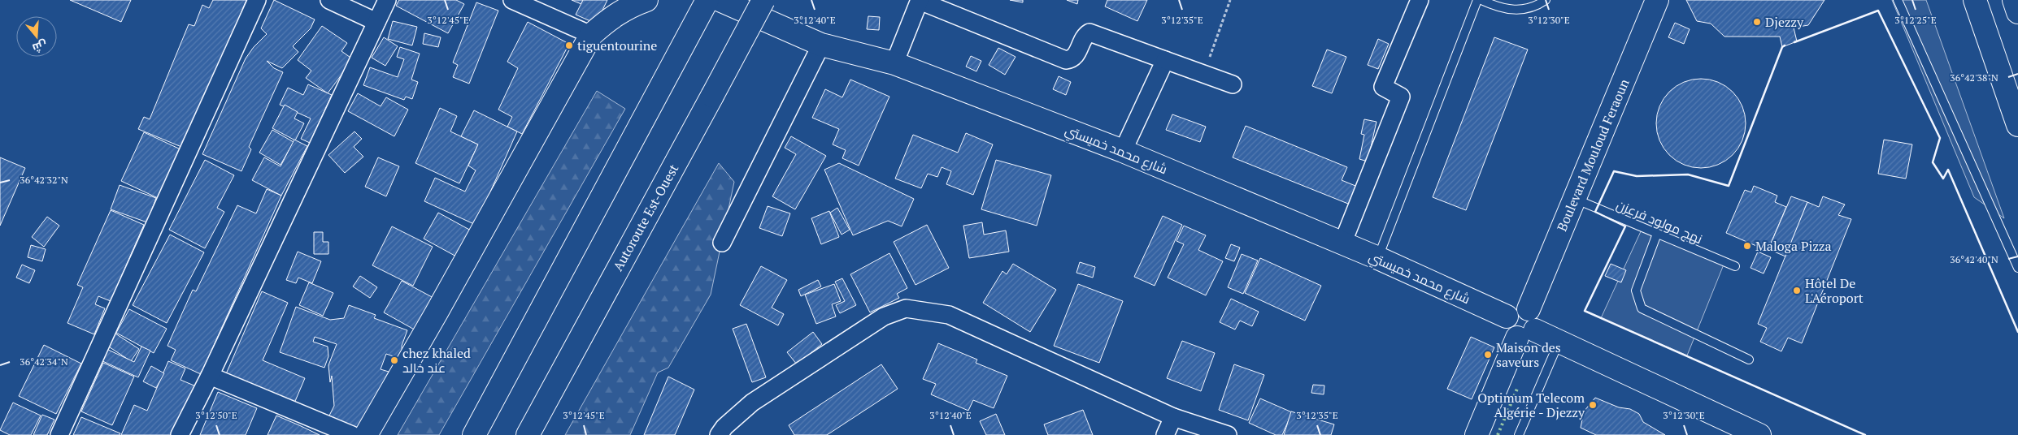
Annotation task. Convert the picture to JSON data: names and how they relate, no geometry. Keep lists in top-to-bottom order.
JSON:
{
  "streets": {
    "main road": ["شارع محمد خميستي", "Boulevard Mouloud Feraoun", "Autoroute Est-Ouest"],
    "lane": ["نهج مولود فرعزن"]
  },
  "crossings": [
    ["شارع محمد خميستي", "Boulevard Mouloud Feraoun"],
    ["Boulevard Mouloud Feraoun", "نهج مولود فرعزن"]
  ],
  "places": [
    "Djezzy",
    "tiguentourine",
    "Maloga Pizza",
    "Hôtel De L'Aéroport",
    "Maison des saveurs",
    "chez khaled عند خالد",
    "Optimum Telecom Algérie - Djezzy"
  ],
  "north": "bottom",
  "coordinates": [
    "3°12'45\"E",
    "3°12'40\"E",
    "3°12'35\"E",
    "3°12'30\"E",
    "3°12'25\"E",
    "36°42'38\"N",
    "36°42'32\"N",
    "36°42'40\"N",
    "36°42'34\"N",
    "3°12'50\"E"
  ]
}
